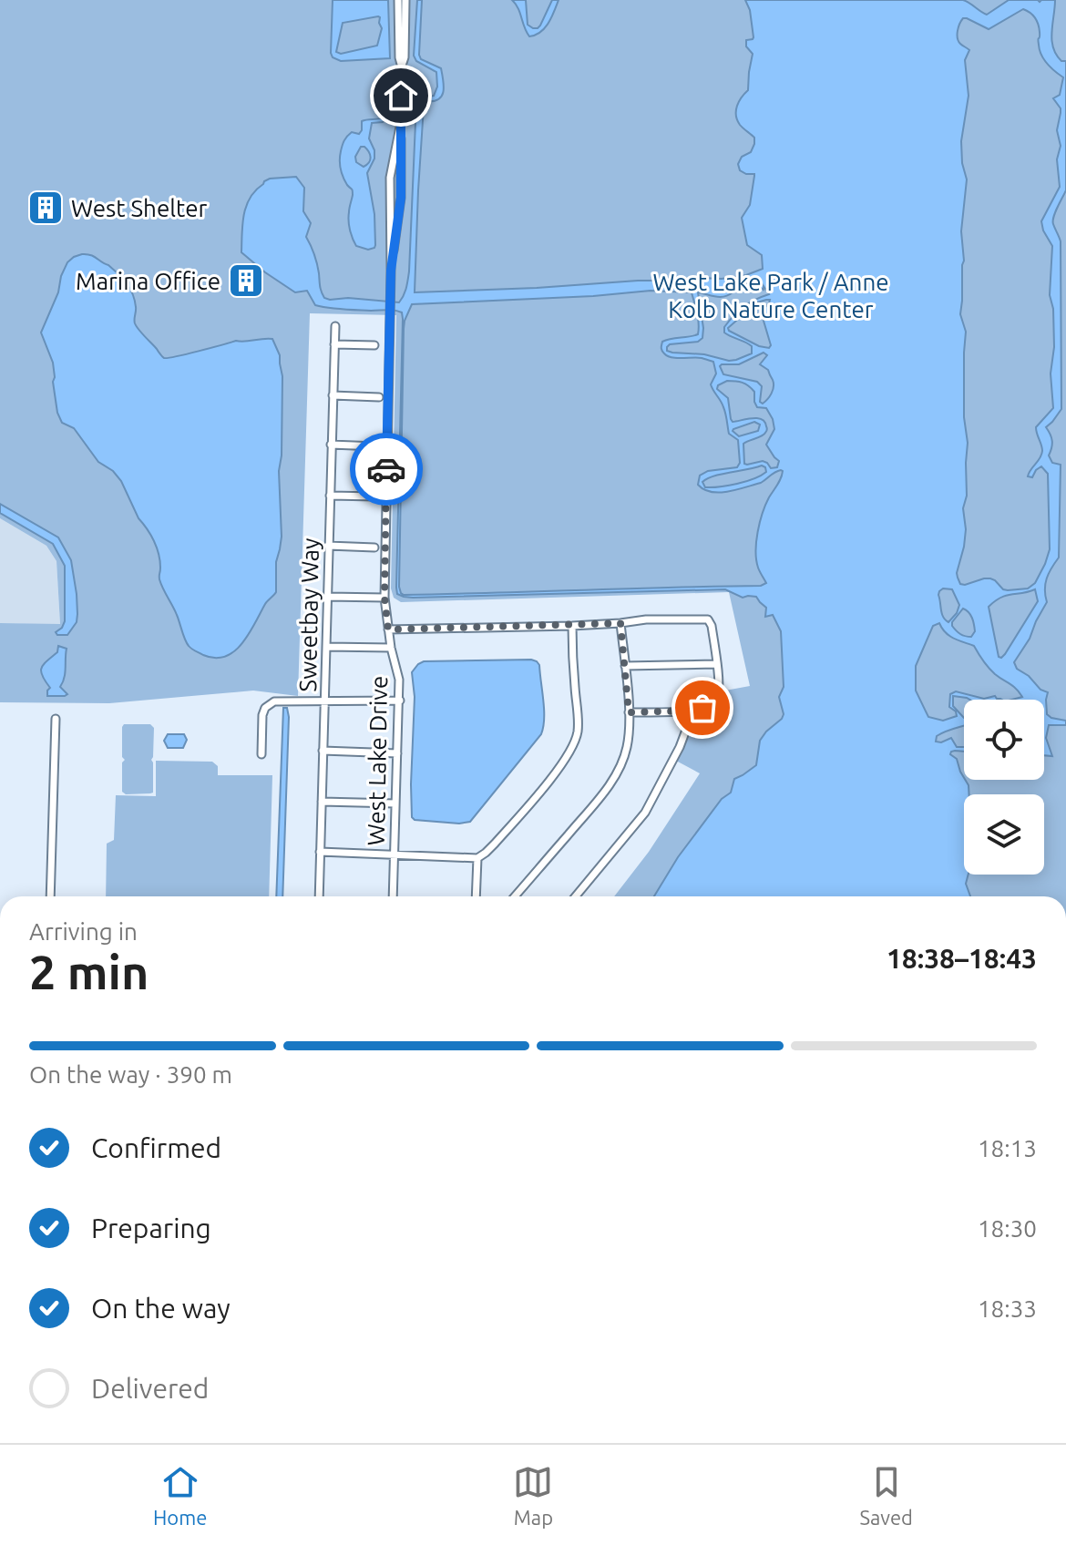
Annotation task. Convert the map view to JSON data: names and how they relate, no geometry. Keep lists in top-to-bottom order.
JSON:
{
  "streets": {
    "street": ["Sweetbay Way", "West Lake Drive"]
  },
  "parks": ["West Lake Park / Anne Kolb Nature Center"],
  "places": {
    "building": ["West Shelter", "Marina Office"]
  },
  "page": {
    "heading": ["2 min", "Arriving in", "18:38–18:43"],
    "bar": "On the way · 390 m",
    "list": [
      ["Confirmed", "18:13"],
      ["Preparing", "18:30"],
      ["On the way", "18:33"],
      "Delivered"
    ],
    "tabs": ["Home", "Map", "Saved"]
  }
}
